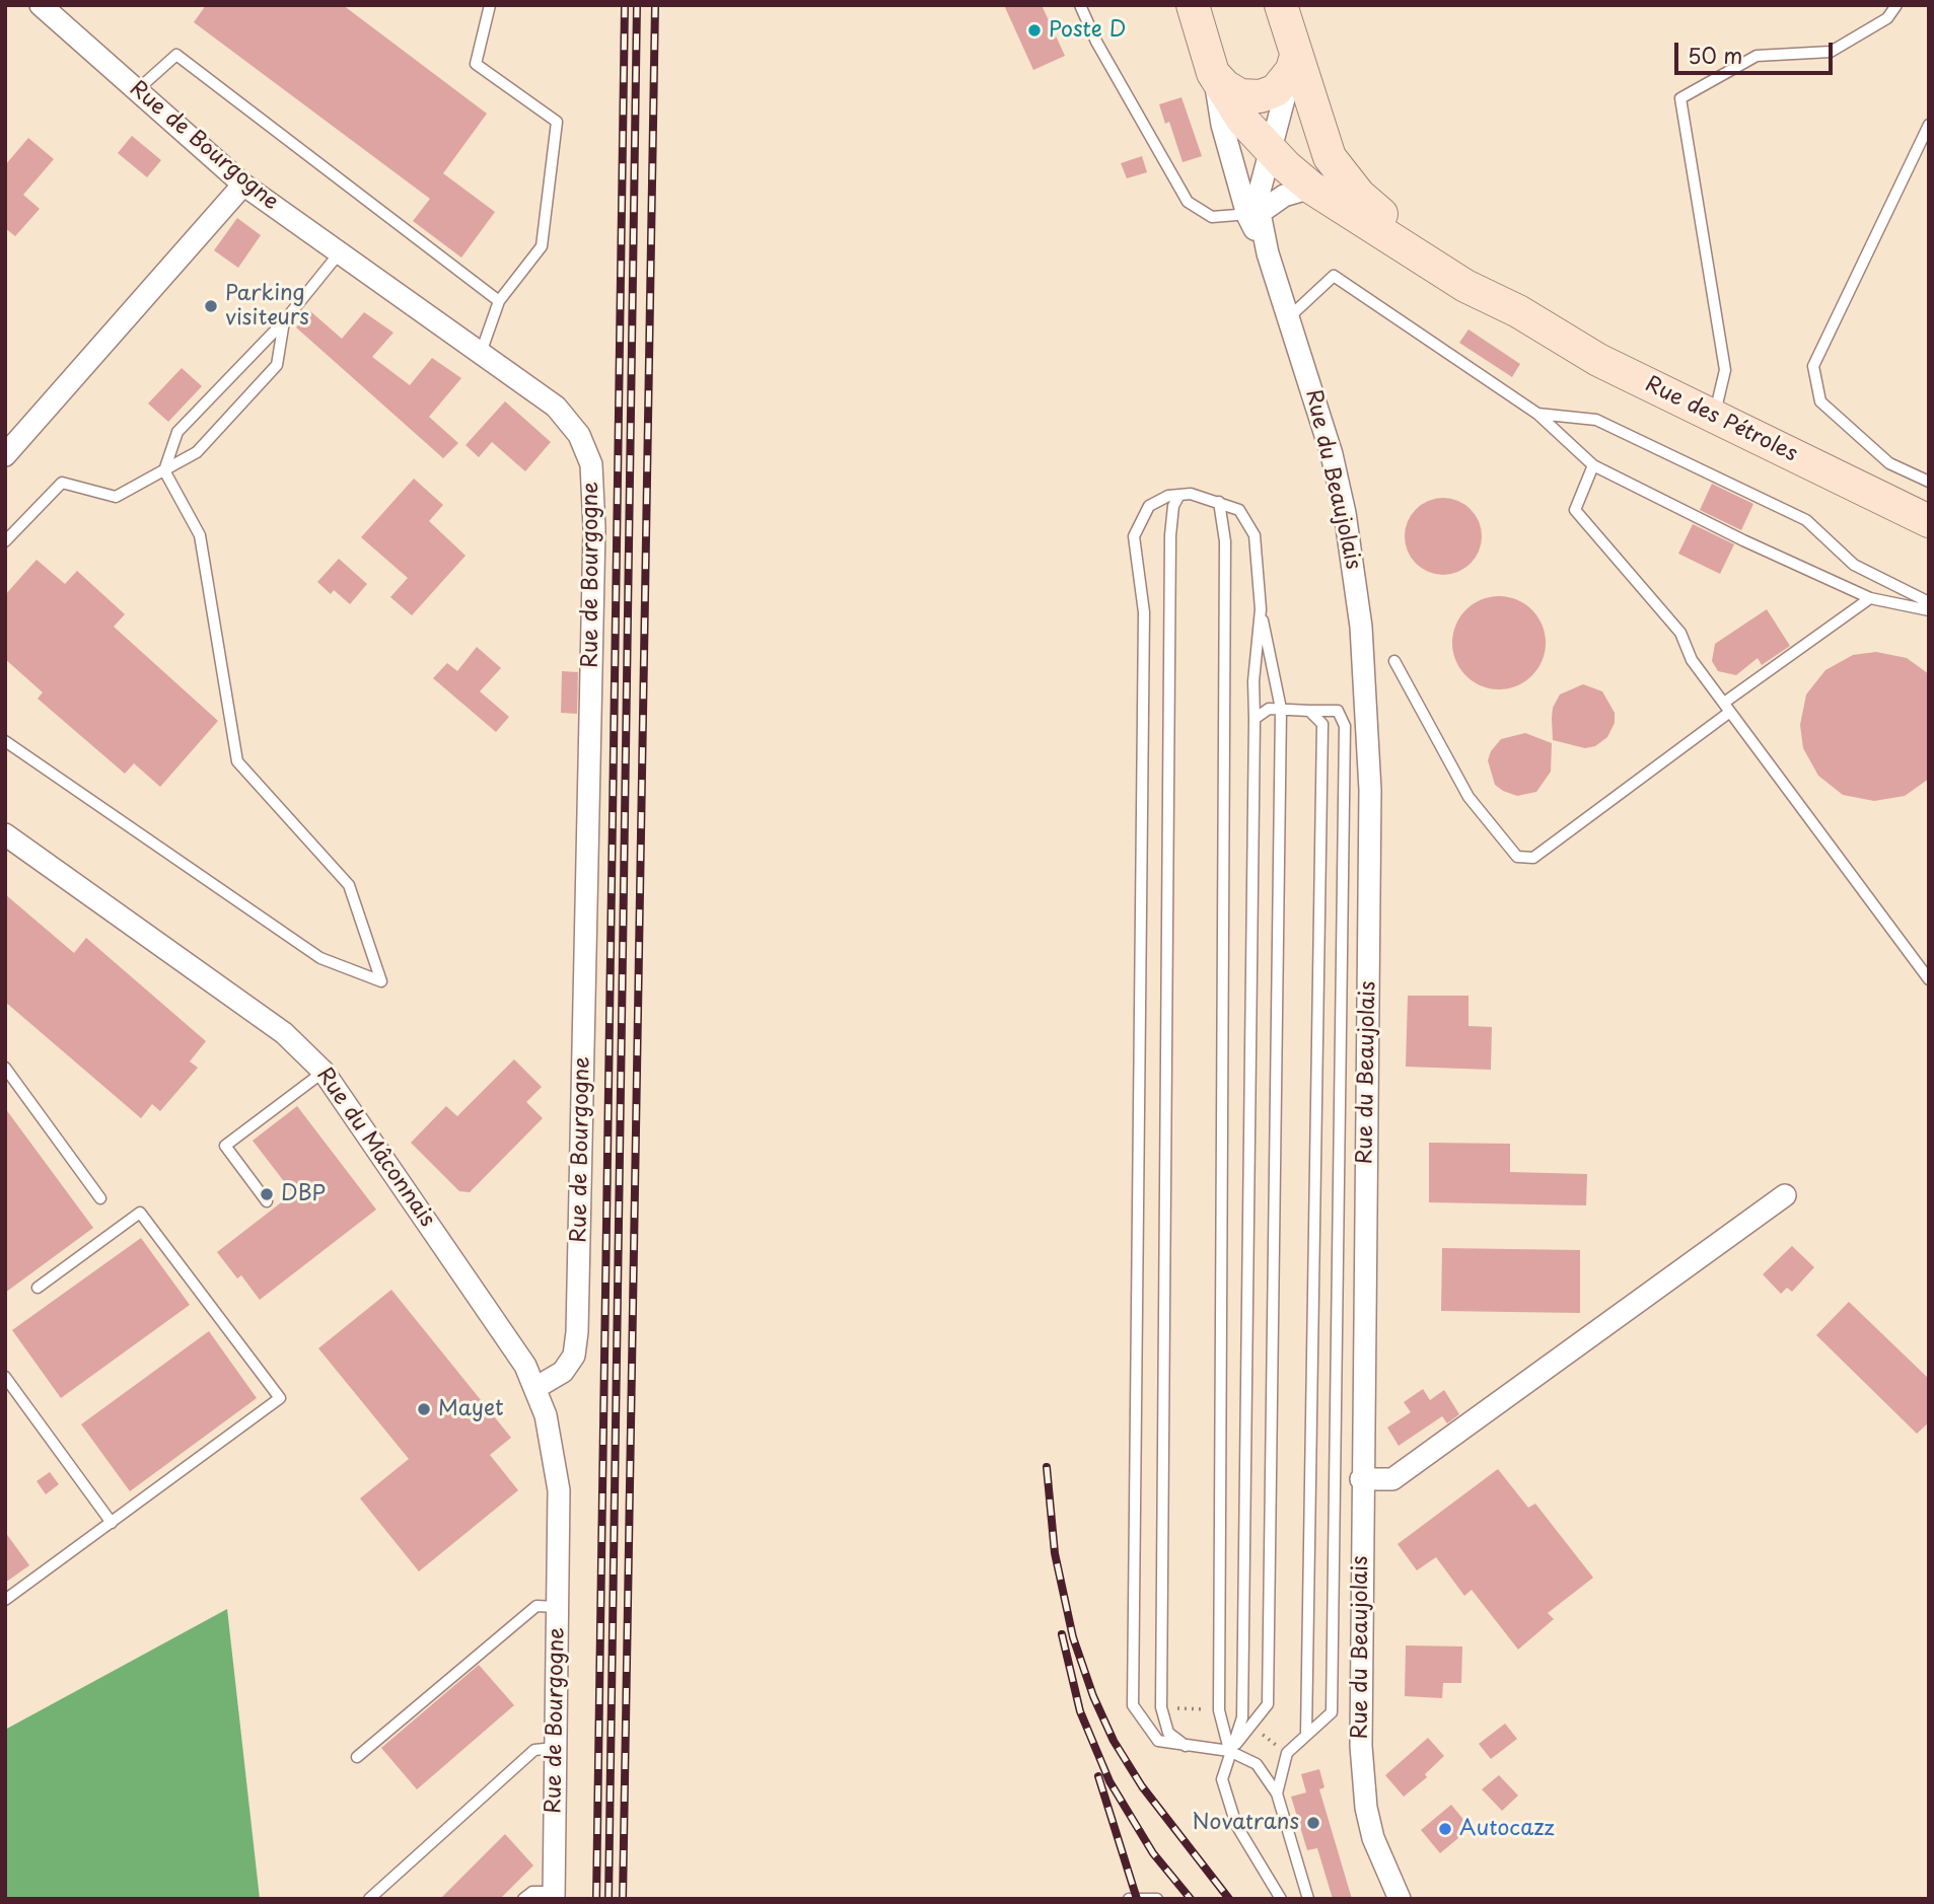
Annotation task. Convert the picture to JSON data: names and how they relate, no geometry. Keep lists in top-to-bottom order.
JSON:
{
  "streets": {
    "main road": ["Rue des Pétroles"],
    "street": ["Rue de Bourgogne", "Rue du Beaujolais", "Rue du Mâconnais"]
  },
  "crossings": [
    ["Rue de Bourgogne", "Rue du Mâconnais"],
    ["Rue des Pétroles", "Rue du Beaujolais"]
  ],
  "places": [
    "Poste D",
    "Parking visiteurs",
    "DBP",
    "Mayet",
    "Novatrans",
    "Autocazz"
  ],
  "scale_bar": "50 m"
}
